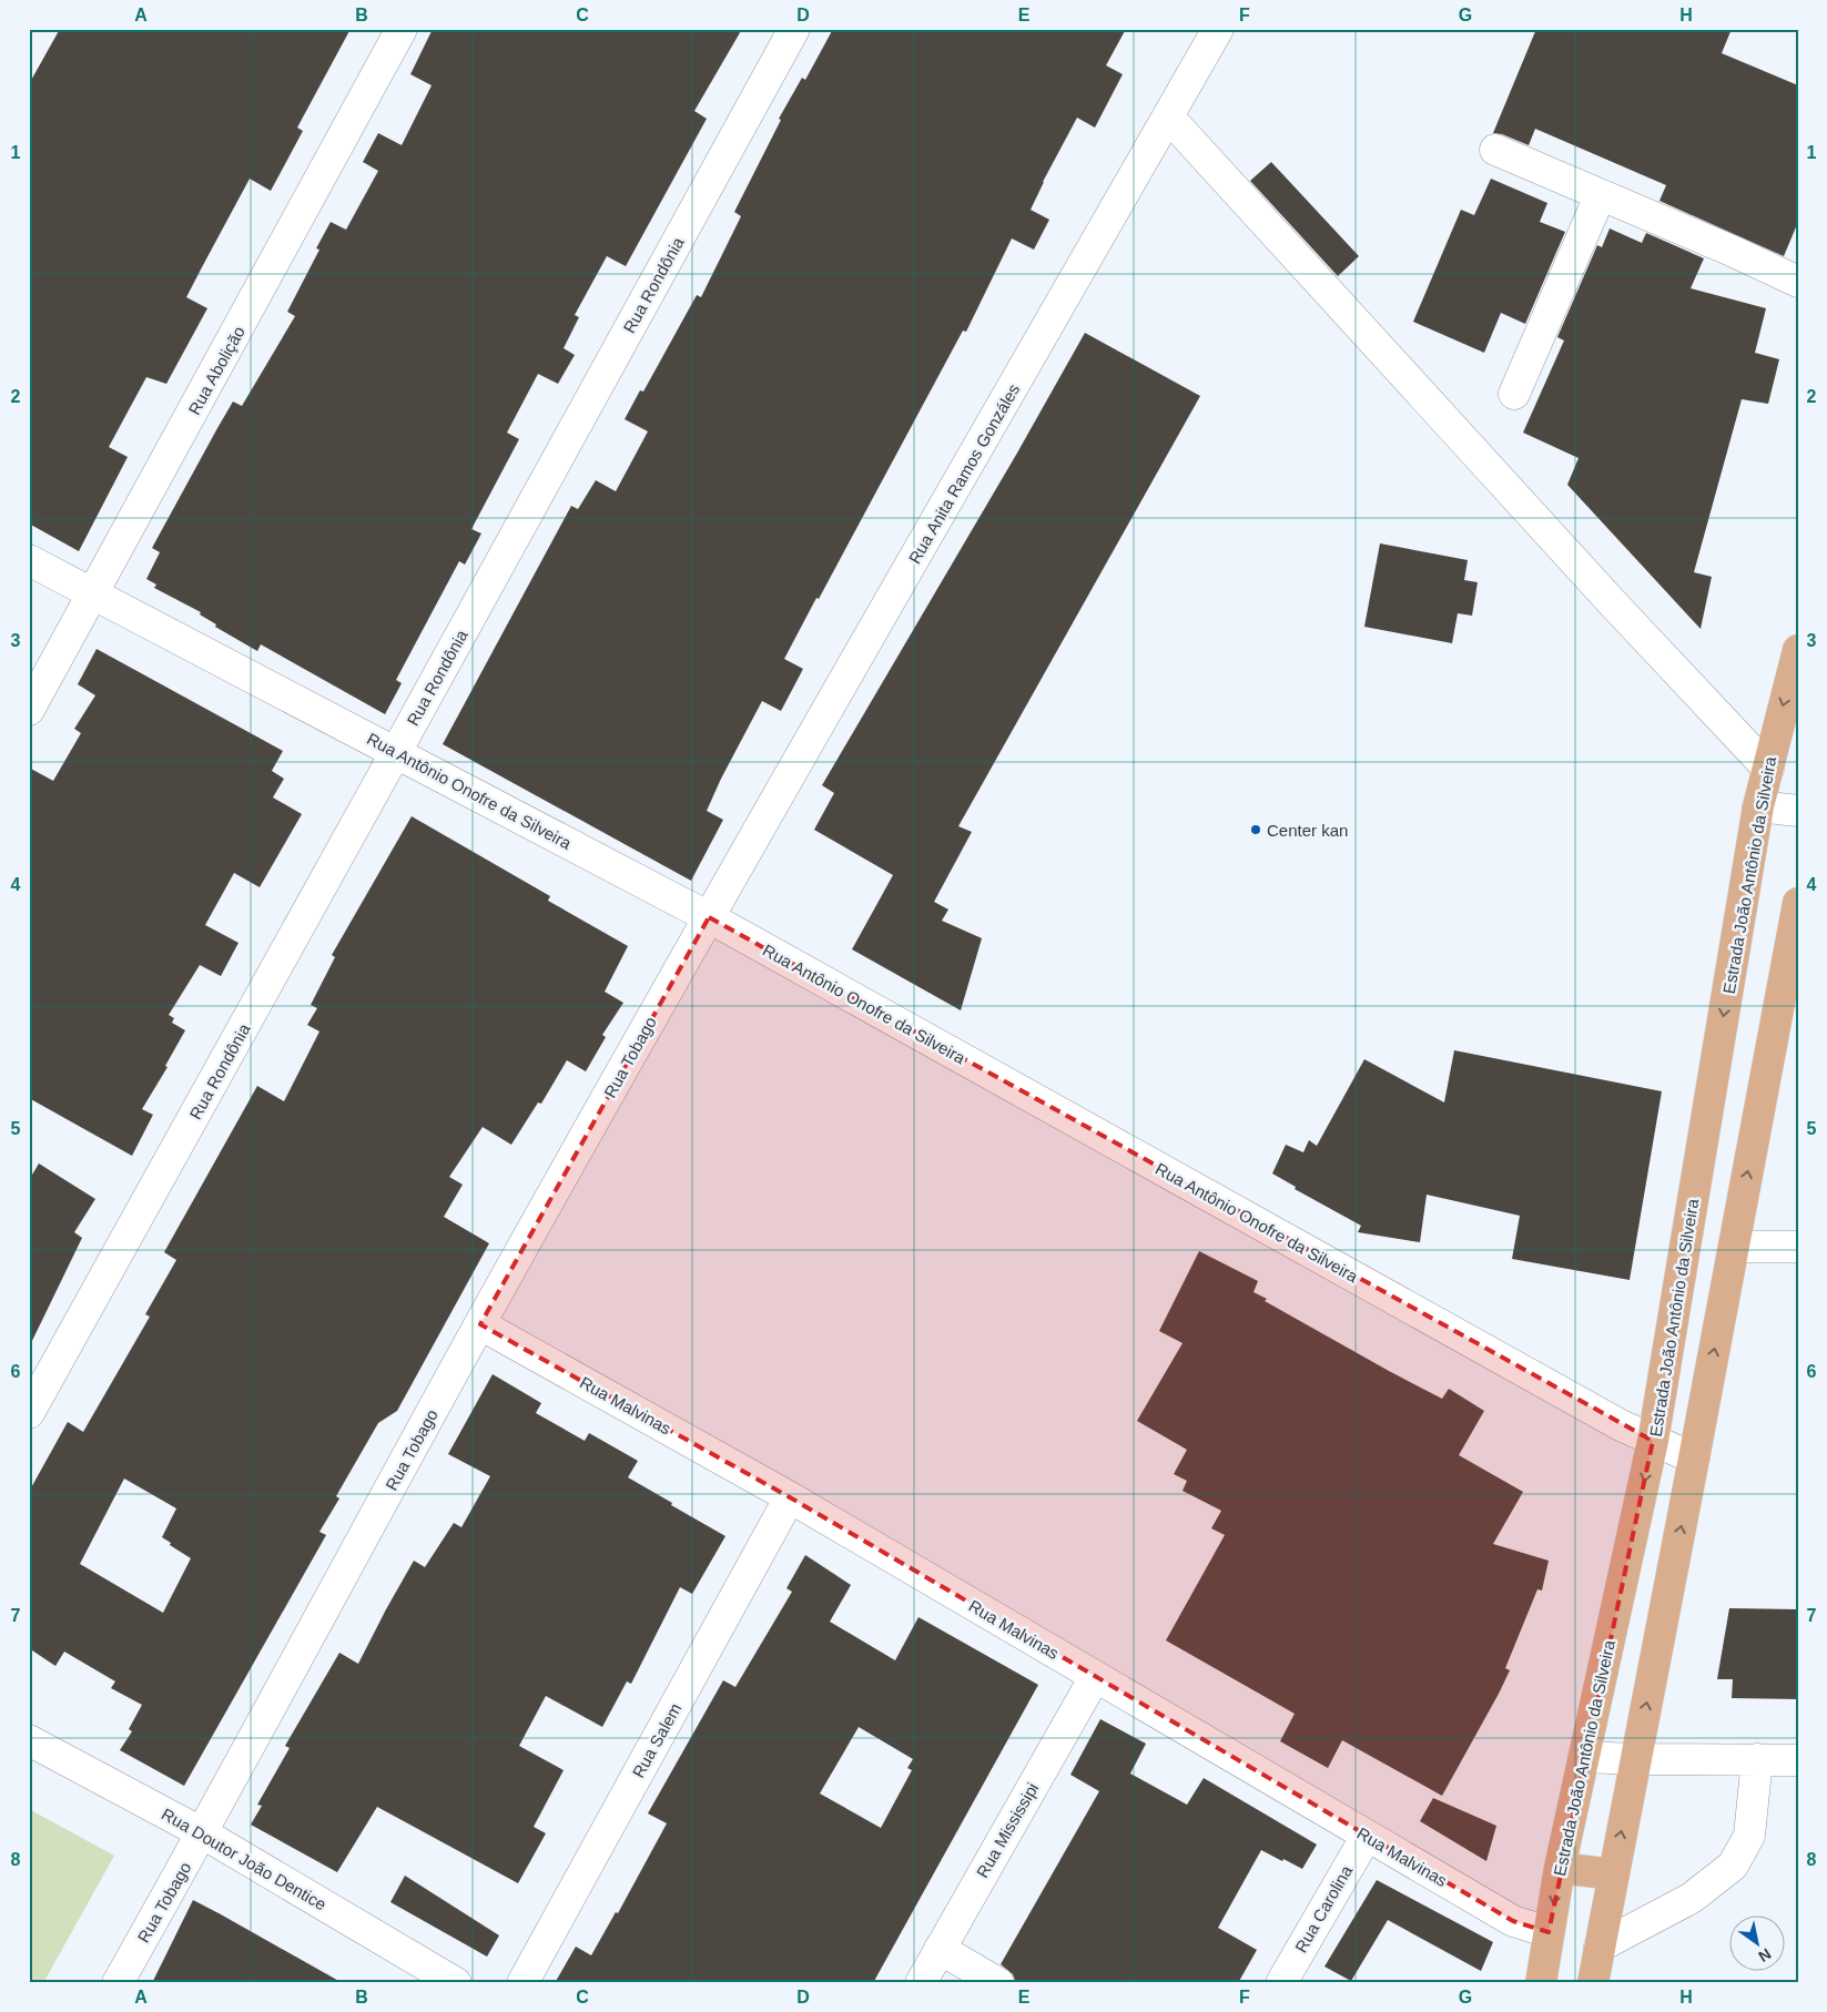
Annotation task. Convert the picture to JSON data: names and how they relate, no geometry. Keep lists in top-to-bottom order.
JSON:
{
  "streets": {
    "main road": ["Estrada João Antônio da Silveira"],
    "street": [
      "Rua Rondônia",
      "Rua Abolição",
      "Rua Anita Ramos Gonzáles",
      "Rua Antônio Onofre da Silveira",
      "Rua Tobago",
      "Rua Malvinas",
      "Rua Salem",
      "Rua Mississipi",
      "Rua Doutor João Dentice",
      "Rua Carolina"
    ]
  },
  "crossings": [
    ["Rua Rondônia", "Rua Antônio Onofre da Silveira"],
    ["Rua Abolição", "Rua Antônio Onofre da Silveira"],
    ["Rua Anita Ramos Gonzáles", "Rua Antônio Onofre da Silveira"],
    ["Rua Anita Ramos Gonzáles", "Rua Tobago"],
    ["Rua Antônio Onofre da Silveira", "Estrada João Antônio da Silveira"],
    ["Rua Antônio Onofre da Silveira", "Rua Tobago"],
    ["Estrada João Antônio da Silveira", "Rua Malvinas"],
    ["Rua Tobago", "Rua Malvinas"],
    ["Rua Tobago", "Rua Doutor João Dentice"],
    ["Rua Malvinas", "Rua Salem"],
    ["Rua Malvinas", "Rua Mississipi"],
    ["Rua Malvinas", "Rua Carolina"]
  ],
  "places": ["Center kan"],
  "north": "bottom right",
  "grid": {
    "columns": [
      "A",
      "B",
      "C",
      "D",
      "E",
      "F",
      "G",
      "H"
    ],
    "rows": [
      "1",
      "2",
      "3",
      "4",
      "5",
      "6",
      "7",
      "8"
    ]
  }
}
